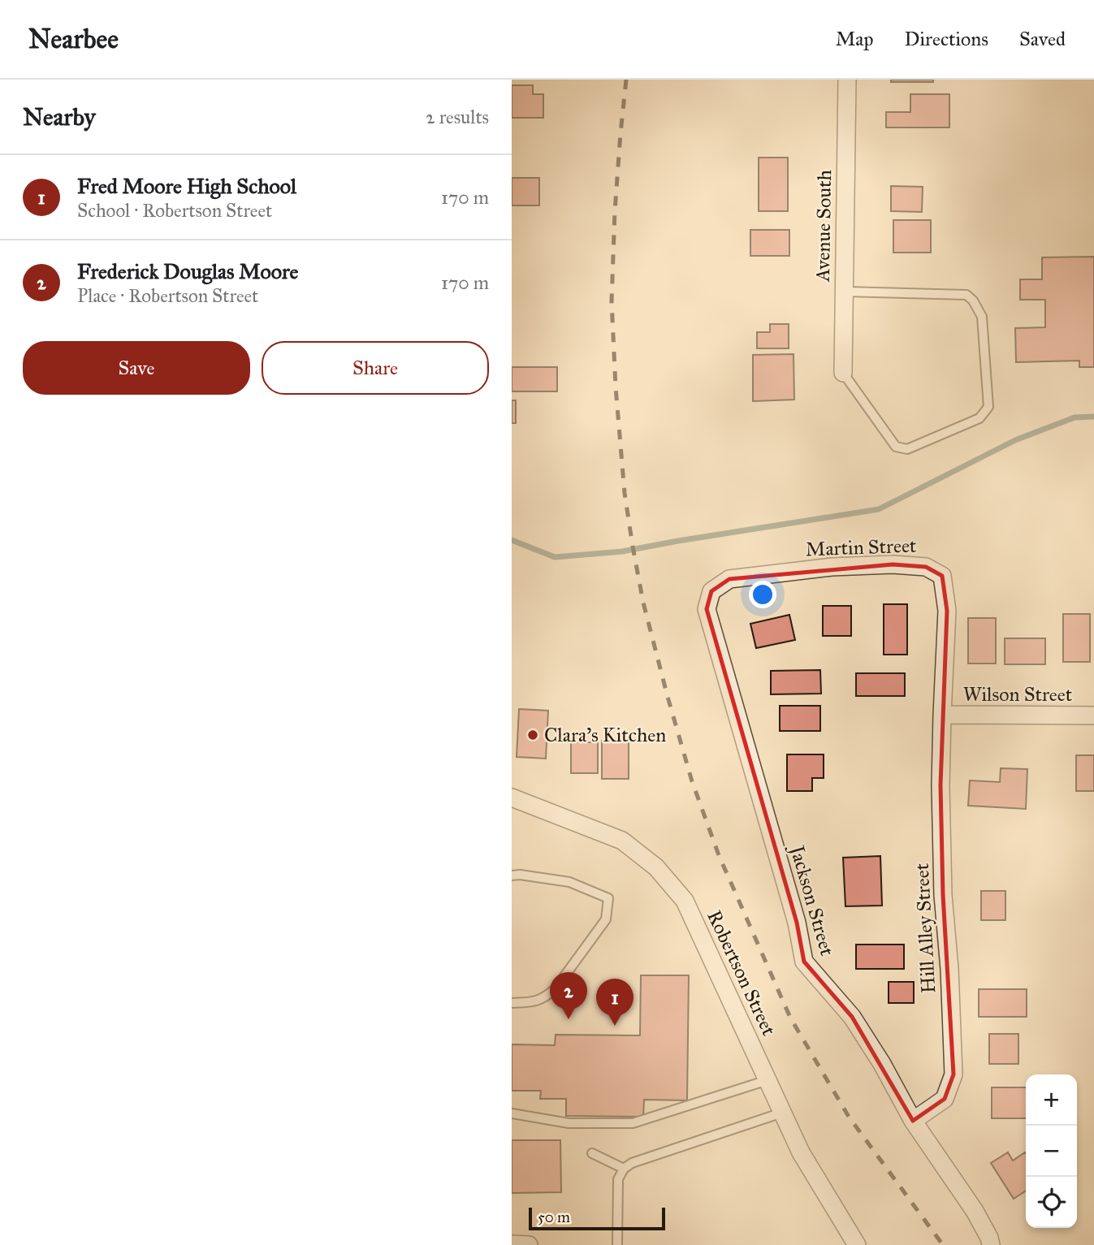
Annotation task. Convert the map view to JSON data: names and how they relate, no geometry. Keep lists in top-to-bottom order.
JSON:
{
  "streets": {
    "street": [
      "Avenue South",
      "Martin Street",
      "Wilson Street",
      "Jackson Street",
      "Hill Alley Street",
      "Robertson Street"
    ]
  },
  "crossings": [
    ["Martin Street", "Wilson Street"],
    ["Martin Street", "Jackson Street"],
    ["Martin Street", "Hill Alley Street"],
    ["Wilson Street", "Hill Alley Street"],
    ["Jackson Street", "Hill Alley Street"]
  ],
  "places": ["Clara's Kitchen"],
  "scale_bar": "50 m",
  "page": {
    "header": "Nearbee",
    "nav": ["Map", "Directions", "Saved"],
    "heading": ["Nearby", "2 results"],
    "list": [
      {
        "mark": "1",
        "name": "Fred Moore High School",
        "note": "School · Robertson Street",
        "value": "170 m"
      },
      {
        "mark": "2",
        "name": "Frederick Douglas Moore",
        "note": "Place · Robertson Street",
        "value": "170 m"
      }
    ],
    "buttons": ["Save", "Share"],
    "pins": ["2", "1"],
    "map_buttons": ["+", "−"],
    "scale": "50 m"
  }
}
